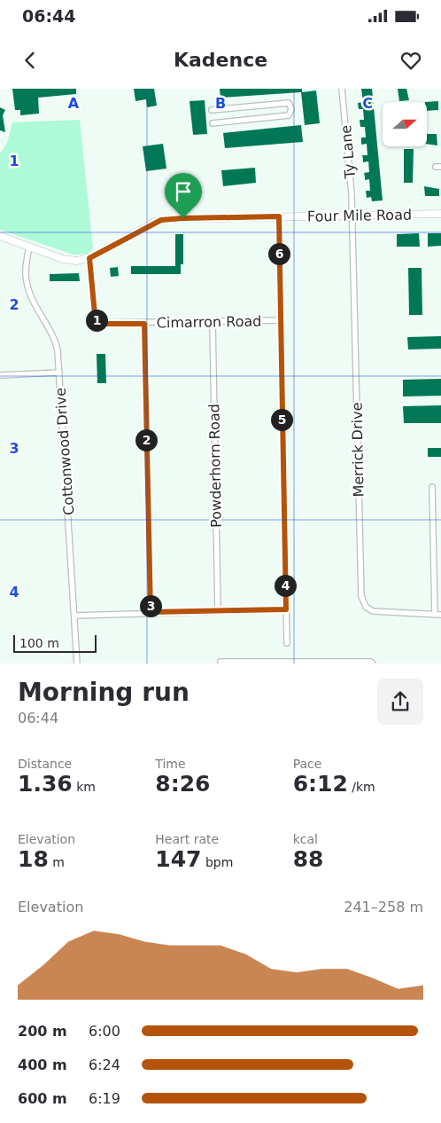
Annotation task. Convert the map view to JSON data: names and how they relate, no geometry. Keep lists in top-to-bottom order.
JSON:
{
  "streets": {
    "street": [
      "Ty Lane",
      "Four Mile Road",
      "Cimarron Road",
      "Merrick Drive",
      "Cottonwood Drive",
      "Powderhorn Road"
    ]
  },
  "crossings": [
    ["Ty Lane", "Four Mile Road"],
    ["Ty Lane", "Merrick Drive"],
    ["Four Mile Road", "Cimarron Road"],
    ["Four Mile Road", "Merrick Drive"],
    ["Cimarron Road", "Powderhorn Road"]
  ],
  "scale_bar": "100 m",
  "north": "right",
  "page": {
    "status": "06:44",
    "header": "Kadence",
    "pins": [
      "6",
      "1",
      "5",
      "2",
      "4",
      "3"
    ],
    "scale": "100 m",
    "heading": ["Morning run", "06:44"],
    "stats": [
      ["Distance", "1.36 km"],
      ["Time", "8:26"],
      ["Pace", "6:12 /km"],
      ["Elevation", "18 m"],
      ["Heart rate", "147 bpm"],
      ["kcal", "88"]
    ],
    "chart": ["Elevation", "241–258 m"],
    "list": [
      {
        "name": "200 m",
        "note": "6:00"
      },
      {
        "name": "400 m",
        "note": "6:24"
      },
      {
        "name": "600 m",
        "note": "6:19"
      }
    ]
  },
  "grid": {
    "columns": ["A", "B", "C"],
    "rows": [
      "1",
      "2",
      "3",
      "4"
    ]
  }
}
